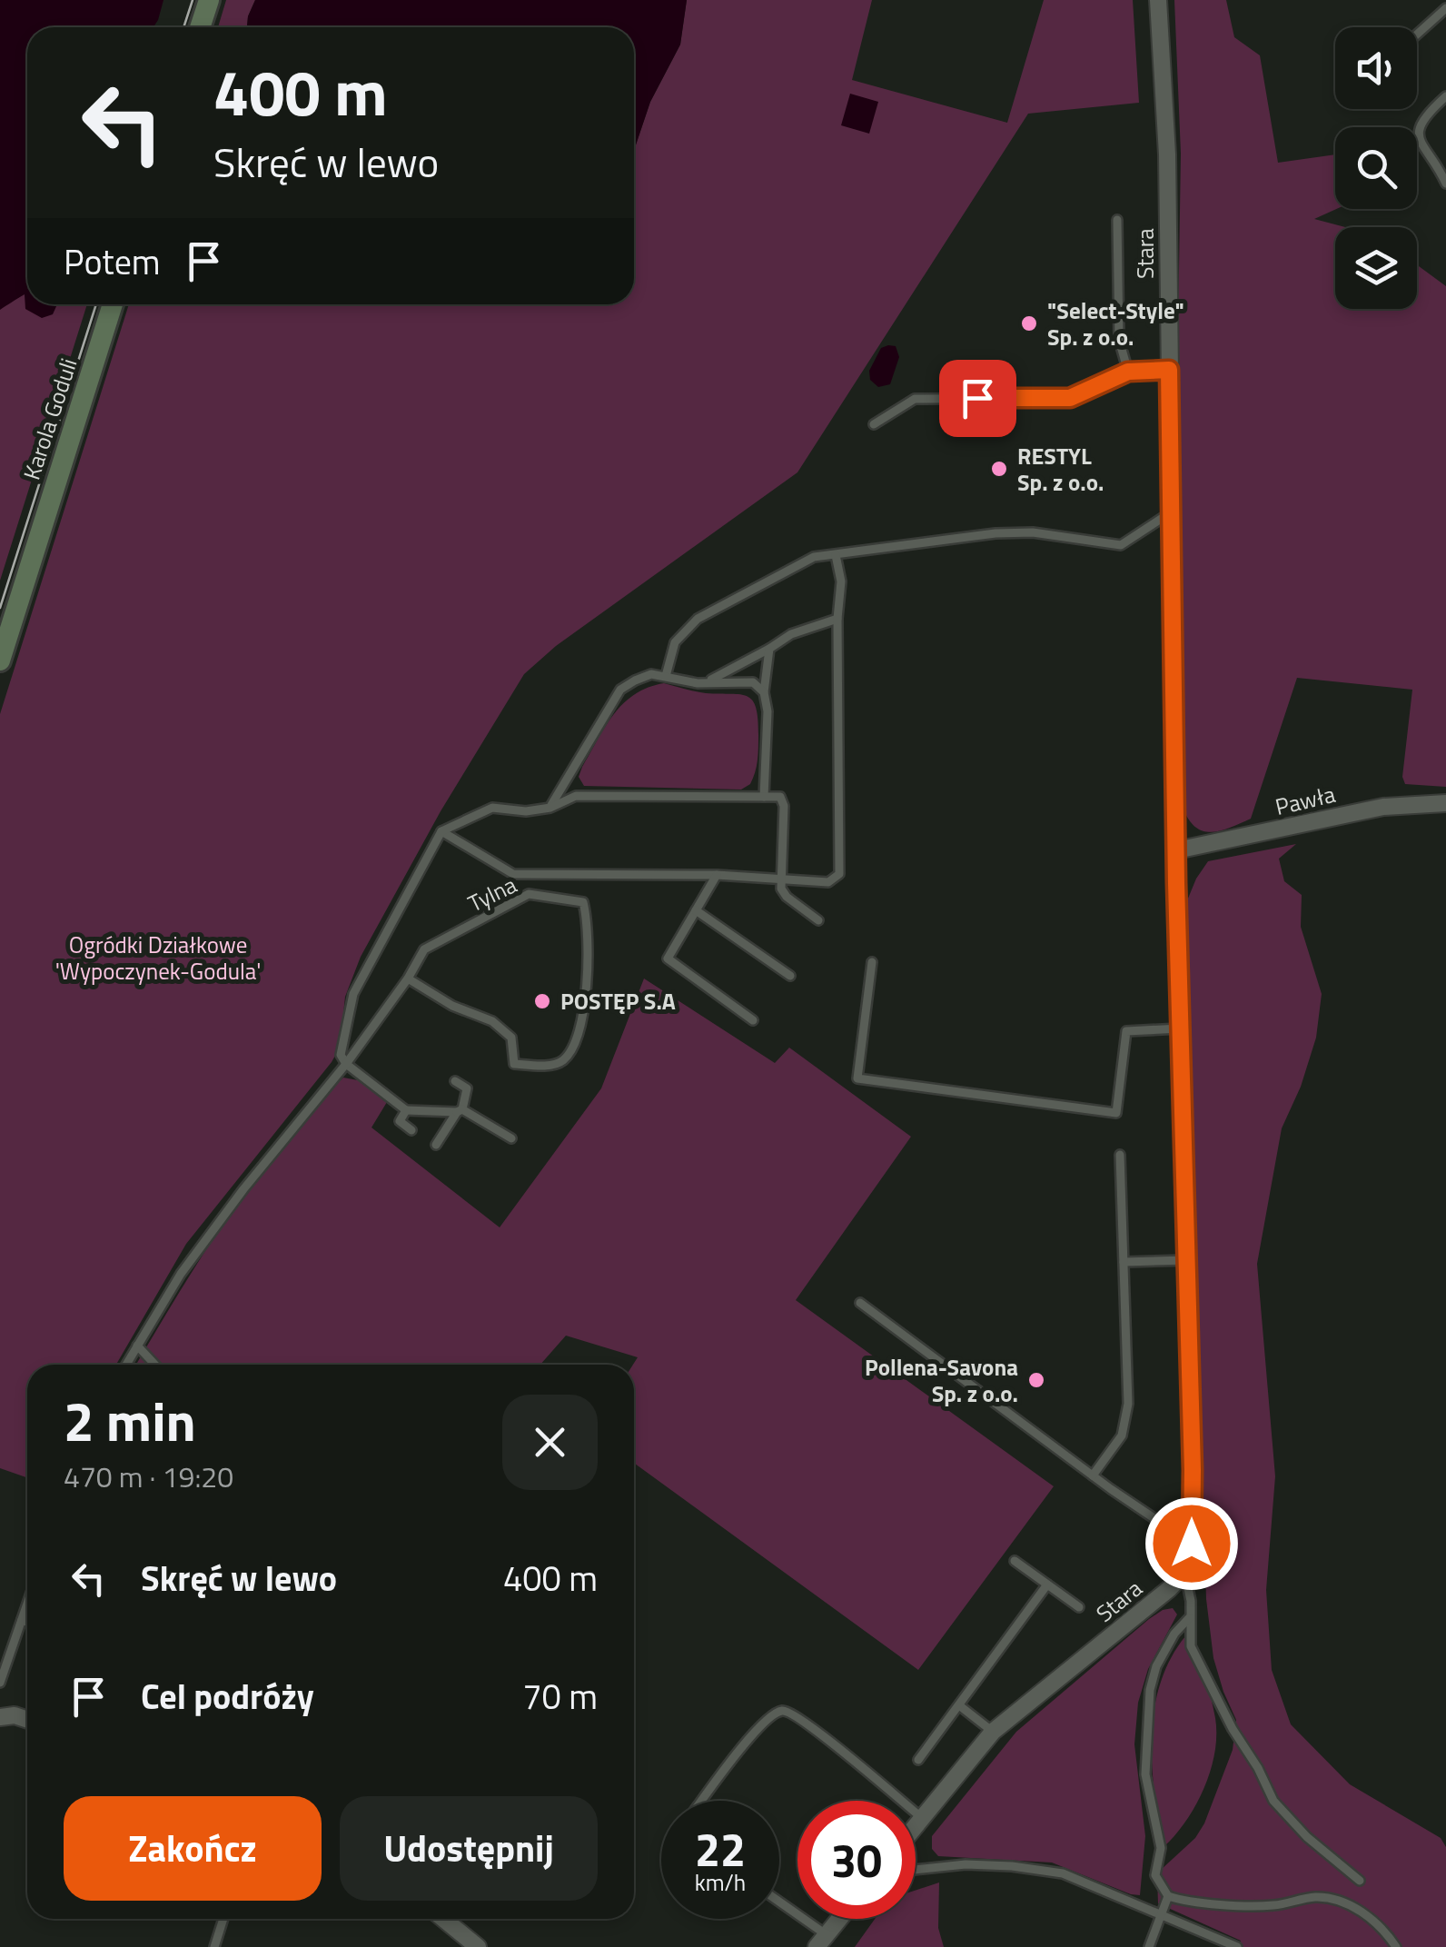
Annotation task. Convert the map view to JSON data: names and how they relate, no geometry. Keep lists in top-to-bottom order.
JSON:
{
  "streets": {
    "main road": ["Karola Goduli"],
    "street": ["Stara", "Pawła"],
    "lane": ["Tylna"]
  },
  "crossings": [
    ["Stara", "Pawła"]
  ],
  "parks": ["Ogródki Działkowe 'Wypoczynek-Godula'"],
  "places": [
    "\"Select-Style\" Sp. z o.o.",
    "RESTYL Sp. z o.o.",
    "POSTĘP S.A",
    "Pollena-Savona Sp. z o.o."
  ],
  "page": {
    "turn": ["400 m", "Skręć w lewo"],
    "then": "Potem",
    "heading": ["2 min", "470 m · 19:20"],
    "list": [
      {
        "name": "Skręć w lewo",
        "value": "400 m"
      },
      {
        "name": "Cel podróży",
        "value": "70 m"
      }
    ],
    "buttons": ["Zakończ", "Udostępnij"],
    "speed": "22 km/h",
    "limit": "30"
  }
}
